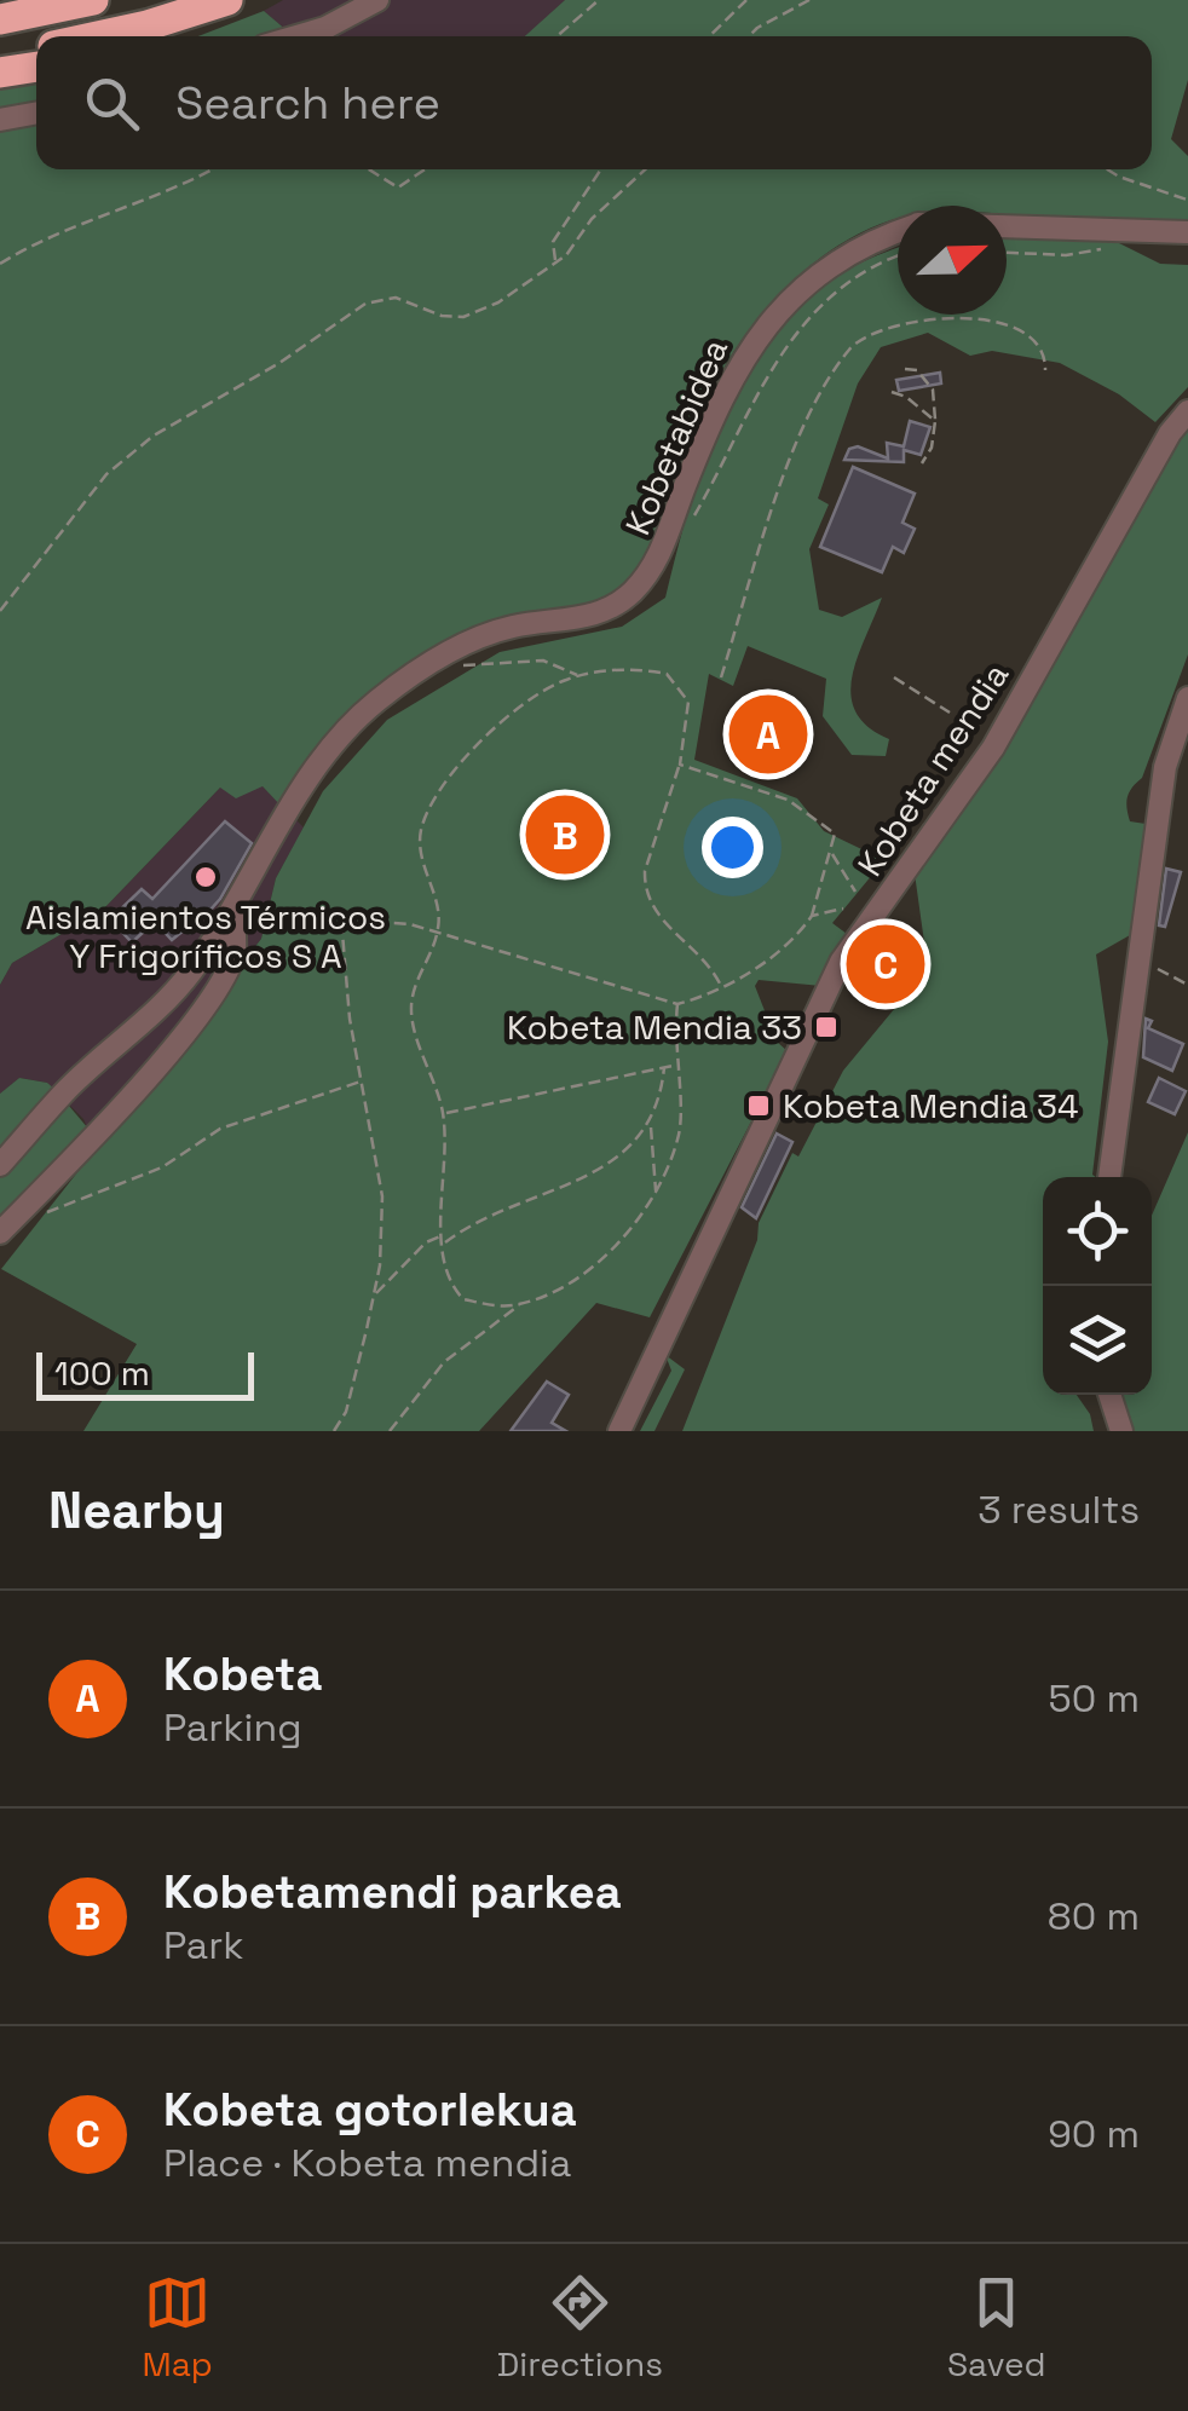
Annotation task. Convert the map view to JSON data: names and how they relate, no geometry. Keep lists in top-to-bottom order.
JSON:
{
  "streets": {
    "street": ["Kobetabidea", "Kobeta mendia"]
  },
  "places": {
    "other": ["Aislamientos Térmicos Y Frigoríficos S A"],
    "transit": ["Kobeta Mendia 33", "Kobeta Mendia 34"]
  },
  "scale_bar": "100 m",
  "north": "right",
  "page": {
    "search": "Search here",
    "pins": ["A", "B", "C"],
    "scale": "100 m",
    "heading": ["Nearby", "3 results"],
    "list": [
      {
        "mark": "A",
        "name": "Kobeta",
        "note": "Parking",
        "value": "50 m"
      },
      {
        "mark": "B",
        "name": "Kobetamendi parkea",
        "note": "Park",
        "value": "80 m"
      },
      {
        "mark": "C",
        "name": "Kobeta gotorlekua",
        "note": "Place · Kobeta mendia",
        "value": "90 m"
      }
    ],
    "nav": ["Map", "Directions", "Saved"]
  }
}
